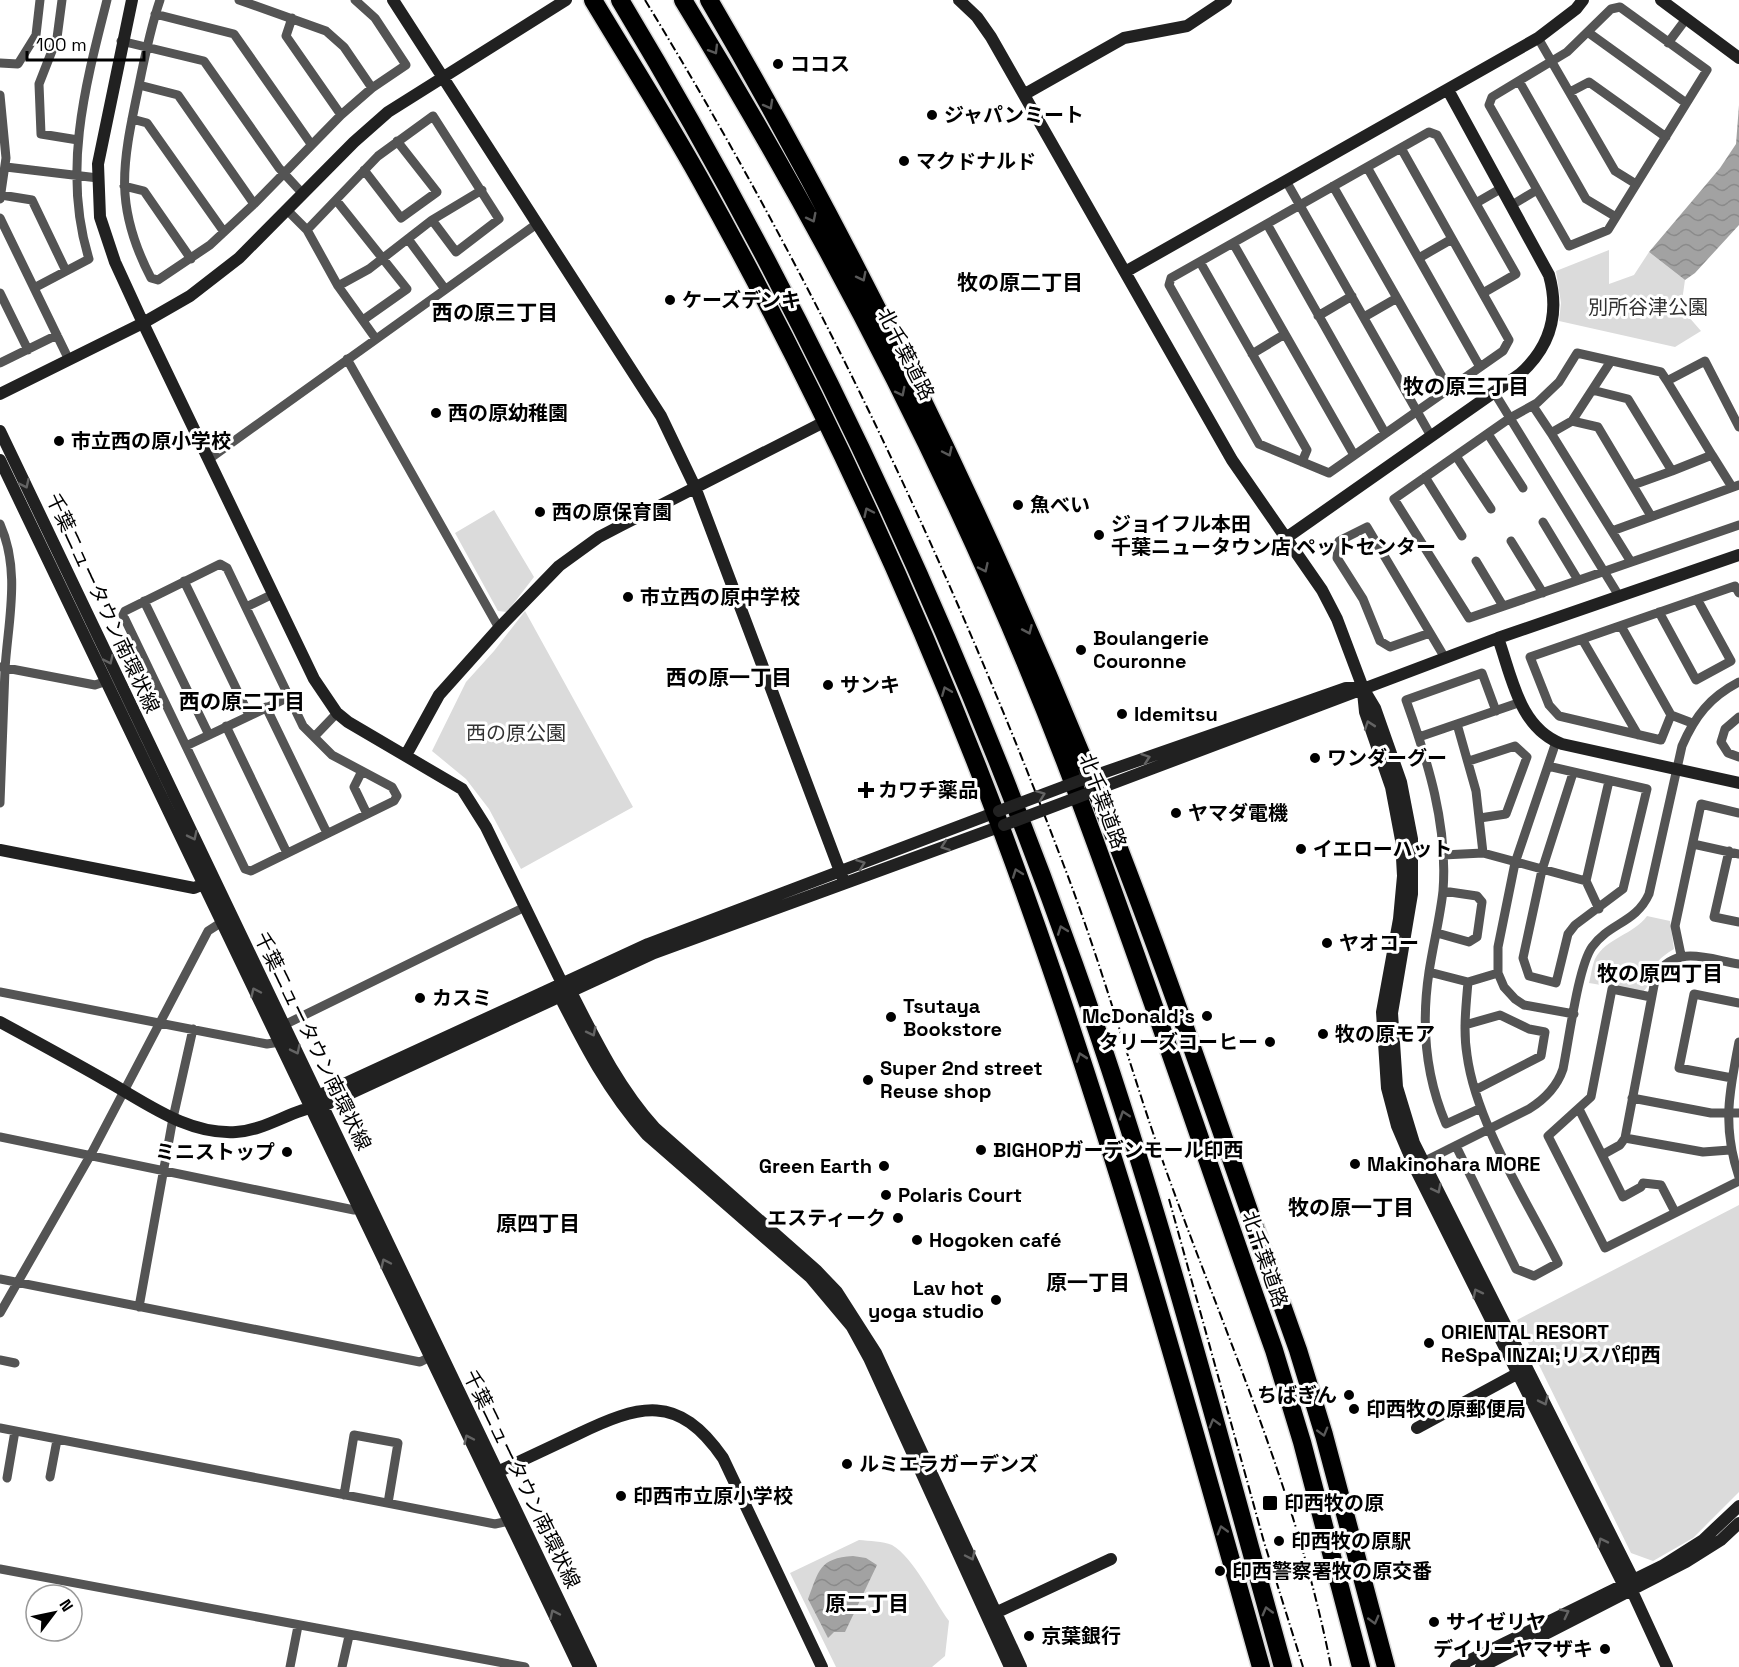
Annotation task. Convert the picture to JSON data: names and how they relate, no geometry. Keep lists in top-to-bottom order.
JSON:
{
  "streets": {
    "highway": ["北千葉道路"],
    "street": ["千葉ニュータウン南環状線"]
  },
  "districts": [
    "牧の原二丁目",
    "西の原三丁目",
    "牧の原三丁目",
    "西の原一丁目",
    "西の原二丁目",
    "牧の原四丁目",
    "牧の原一丁目",
    "原四丁目",
    "原一丁目",
    "原二丁目"
  ],
  "parks": ["別所谷津公園", "西の原公園"],
  "places": {
    "other": [
      "ココス",
      "ジャパンミート",
      "マクドナルド",
      "ケーズデンキ",
      "西の原幼稚園",
      "市立西の原小学校",
      "魚べい",
      "西の原保育園",
      "ジョイフル本田 千葉ニュータウン店 ペットセンター",
      "市立西の原中学校",
      "Boulangerie Couronne",
      "サンキ",
      "Idemitsu",
      "ワンダーグー",
      "ヤマダ電機",
      "イエローハット",
      "ヤオコー",
      "カスミ",
      "McDonald's",
      "Tsutaya Bookstore",
      "牧の原モア",
      "タリーズコーヒー",
      "Super 2nd street Reuse shop",
      "BIGHOPガーデンモール印西",
      "ミニストップ",
      "Makinohara MORE",
      "Green Earth",
      "Polaris Court",
      "エスティーク",
      "Hogoken café",
      "Lav hot yoga studio",
      "ORIENTAL RESORT ReSpa INZAI;リスパ印西",
      "ちばぎん",
      "印西牧の原郵便局",
      "ルミエラガーデンズ",
      "印西市立原小学校",
      "印西牧の原駅",
      "印西警察署牧の原交番",
      "サイゼリヤ",
      "京葉銀行",
      "デイリーヤマザキ"
    ],
    "health": ["カワチ薬品"],
    "transit": ["印西牧の原"]
  },
  "scale_bar": "100 m",
  "north": "top right"
}
